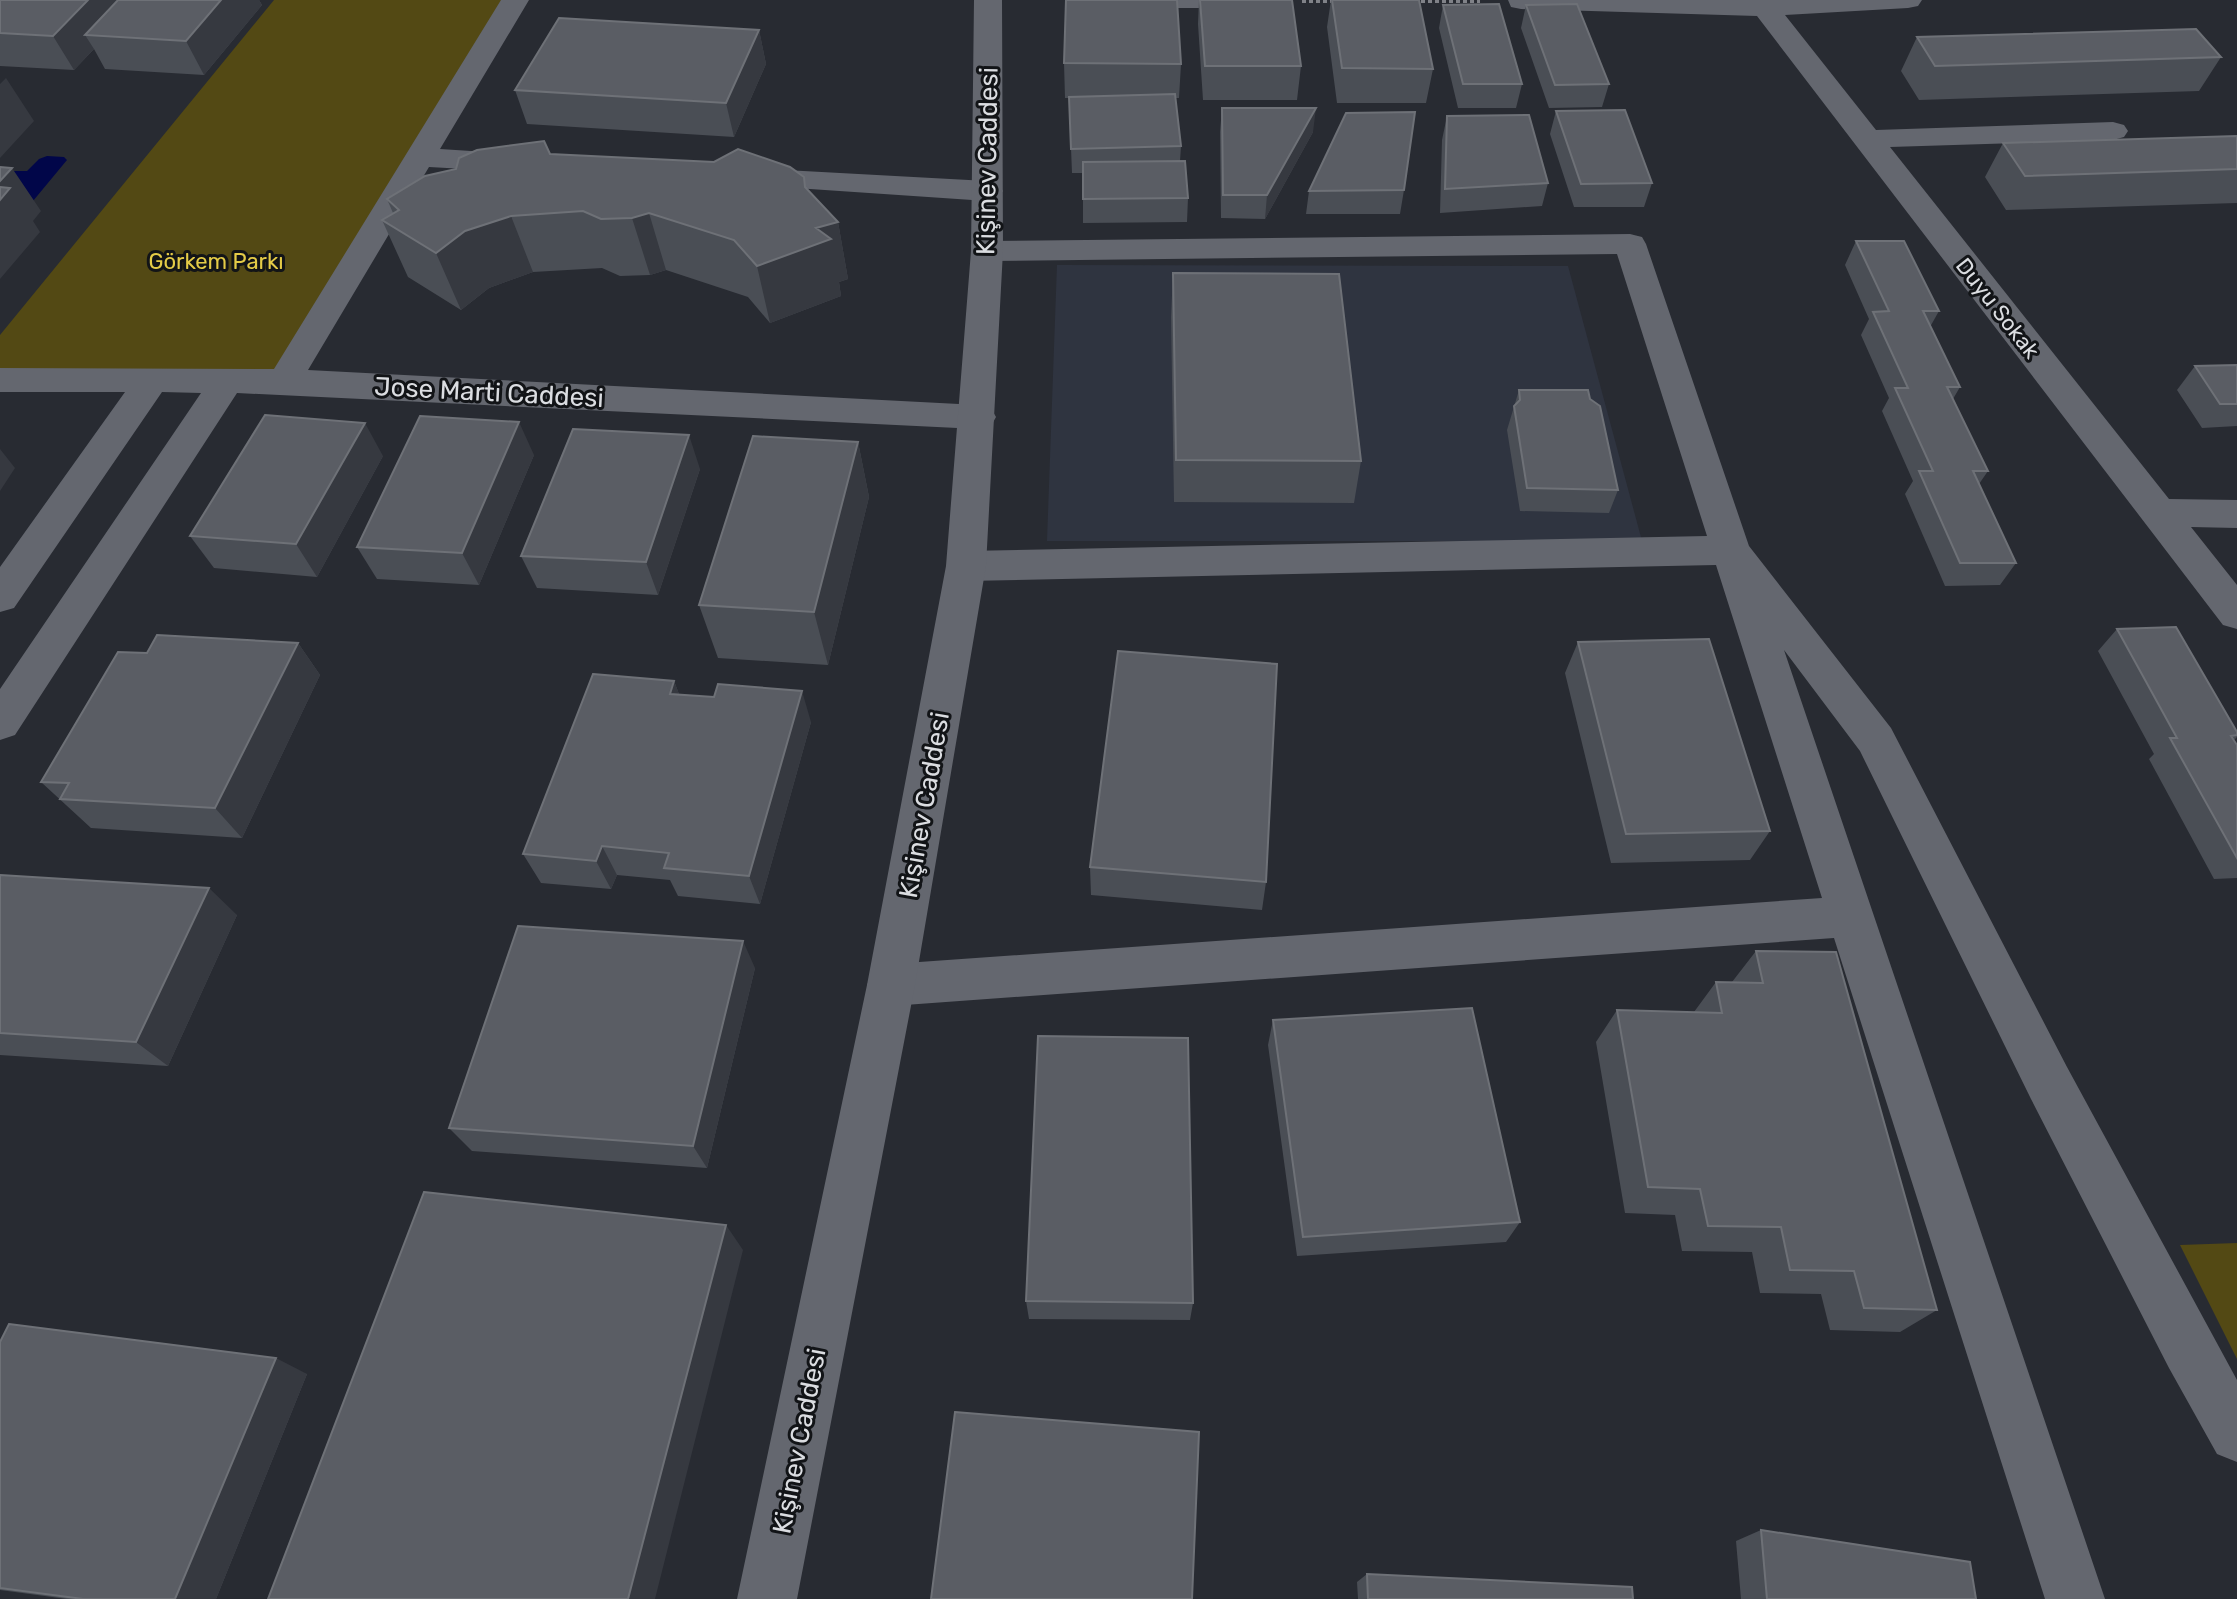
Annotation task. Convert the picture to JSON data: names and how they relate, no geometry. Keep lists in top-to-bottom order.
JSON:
{
  "streets": {
    "street": ["Kişinev Caddesi", "Duyu Sokak", "Jose Marti Caddesi"]
  },
  "crossings": [
    ["Kişinev Caddesi", "Jose Marti Caddesi"]
  ],
  "parks": ["Görkem Parkı"]
}
